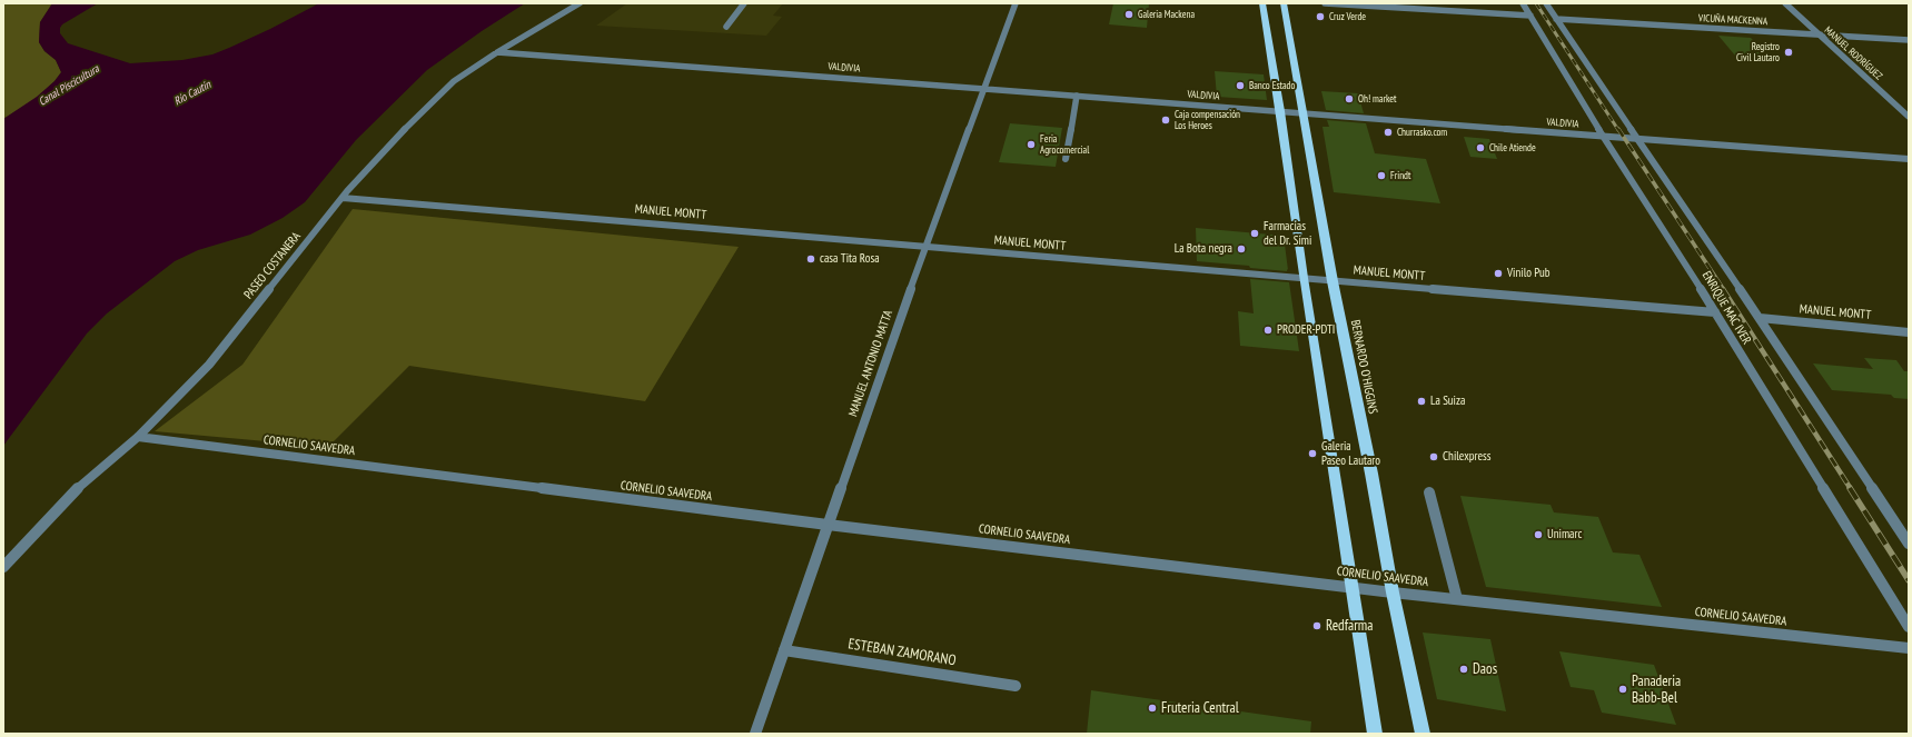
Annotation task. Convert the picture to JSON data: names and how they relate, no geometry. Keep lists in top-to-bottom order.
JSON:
{
  "streets": {
    "main road": ["BERNARDO O'HIGGINS"],
    "street": [
      "VICUÑA MACKENNA",
      "MANUEL RODRÍGUEZ",
      "VALDIVIA",
      "MANUEL MONTT",
      "PASEO COSTANERA",
      "ENRIQUE MAC IVER",
      "MANUEL ANTONIO MATTA",
      "CORNELIO SAAVEDRA",
      "ESTEBAN ZAMORANO"
    ]
  },
  "crossings": [
    ["VICUÑA MACKENNA", "MANUEL RODRÍGUEZ"],
    ["VICUÑA MACKENNA", "ENRIQUE MAC IVER"],
    ["VALDIVIA", "PASEO COSTANERA"],
    ["VALDIVIA", "ENRIQUE MAC IVER"],
    ["VALDIVIA", "MANUEL ANTONIO MATTA"],
    ["VALDIVIA", "BERNARDO O'HIGGINS"],
    ["MANUEL MONTT", "PASEO COSTANERA"],
    ["MANUEL MONTT", "ENRIQUE MAC IVER"],
    ["MANUEL MONTT", "MANUEL ANTONIO MATTA"],
    ["MANUEL MONTT", "BERNARDO O'HIGGINS"],
    ["PASEO COSTANERA", "CORNELIO SAAVEDRA"],
    ["MANUEL ANTONIO MATTA", "CORNELIO SAAVEDRA"],
    ["MANUEL ANTONIO MATTA", "ESTEBAN ZAMORANO"],
    ["BERNARDO O'HIGGINS", "CORNELIO SAAVEDRA"]
  ],
  "water": ["Canal Piscicultura", "Río Cautín"],
  "places": [
    "Galeria Mackena",
    "Cruz Verde",
    "Registro Civil Lautaro",
    "Banco Estado",
    "Oh! market",
    "Caja compensación Los Heroes",
    "Churrasko.com",
    "Feria Agrocomercial",
    "Chile Atiende",
    "Frindt",
    "Farmacias del Dr. Simi",
    "La Bota negra",
    "casa Tita Rosa",
    "Vinilo Pub",
    "PRODER-PDTI",
    "La Suiza",
    "Galeria Paseo Lautaro",
    "Chilexpress",
    "Unimarc",
    "Redfarma",
    "Daos",
    "Panaderia Babb-Bel",
    "Fruteria Central"
  ]
}
